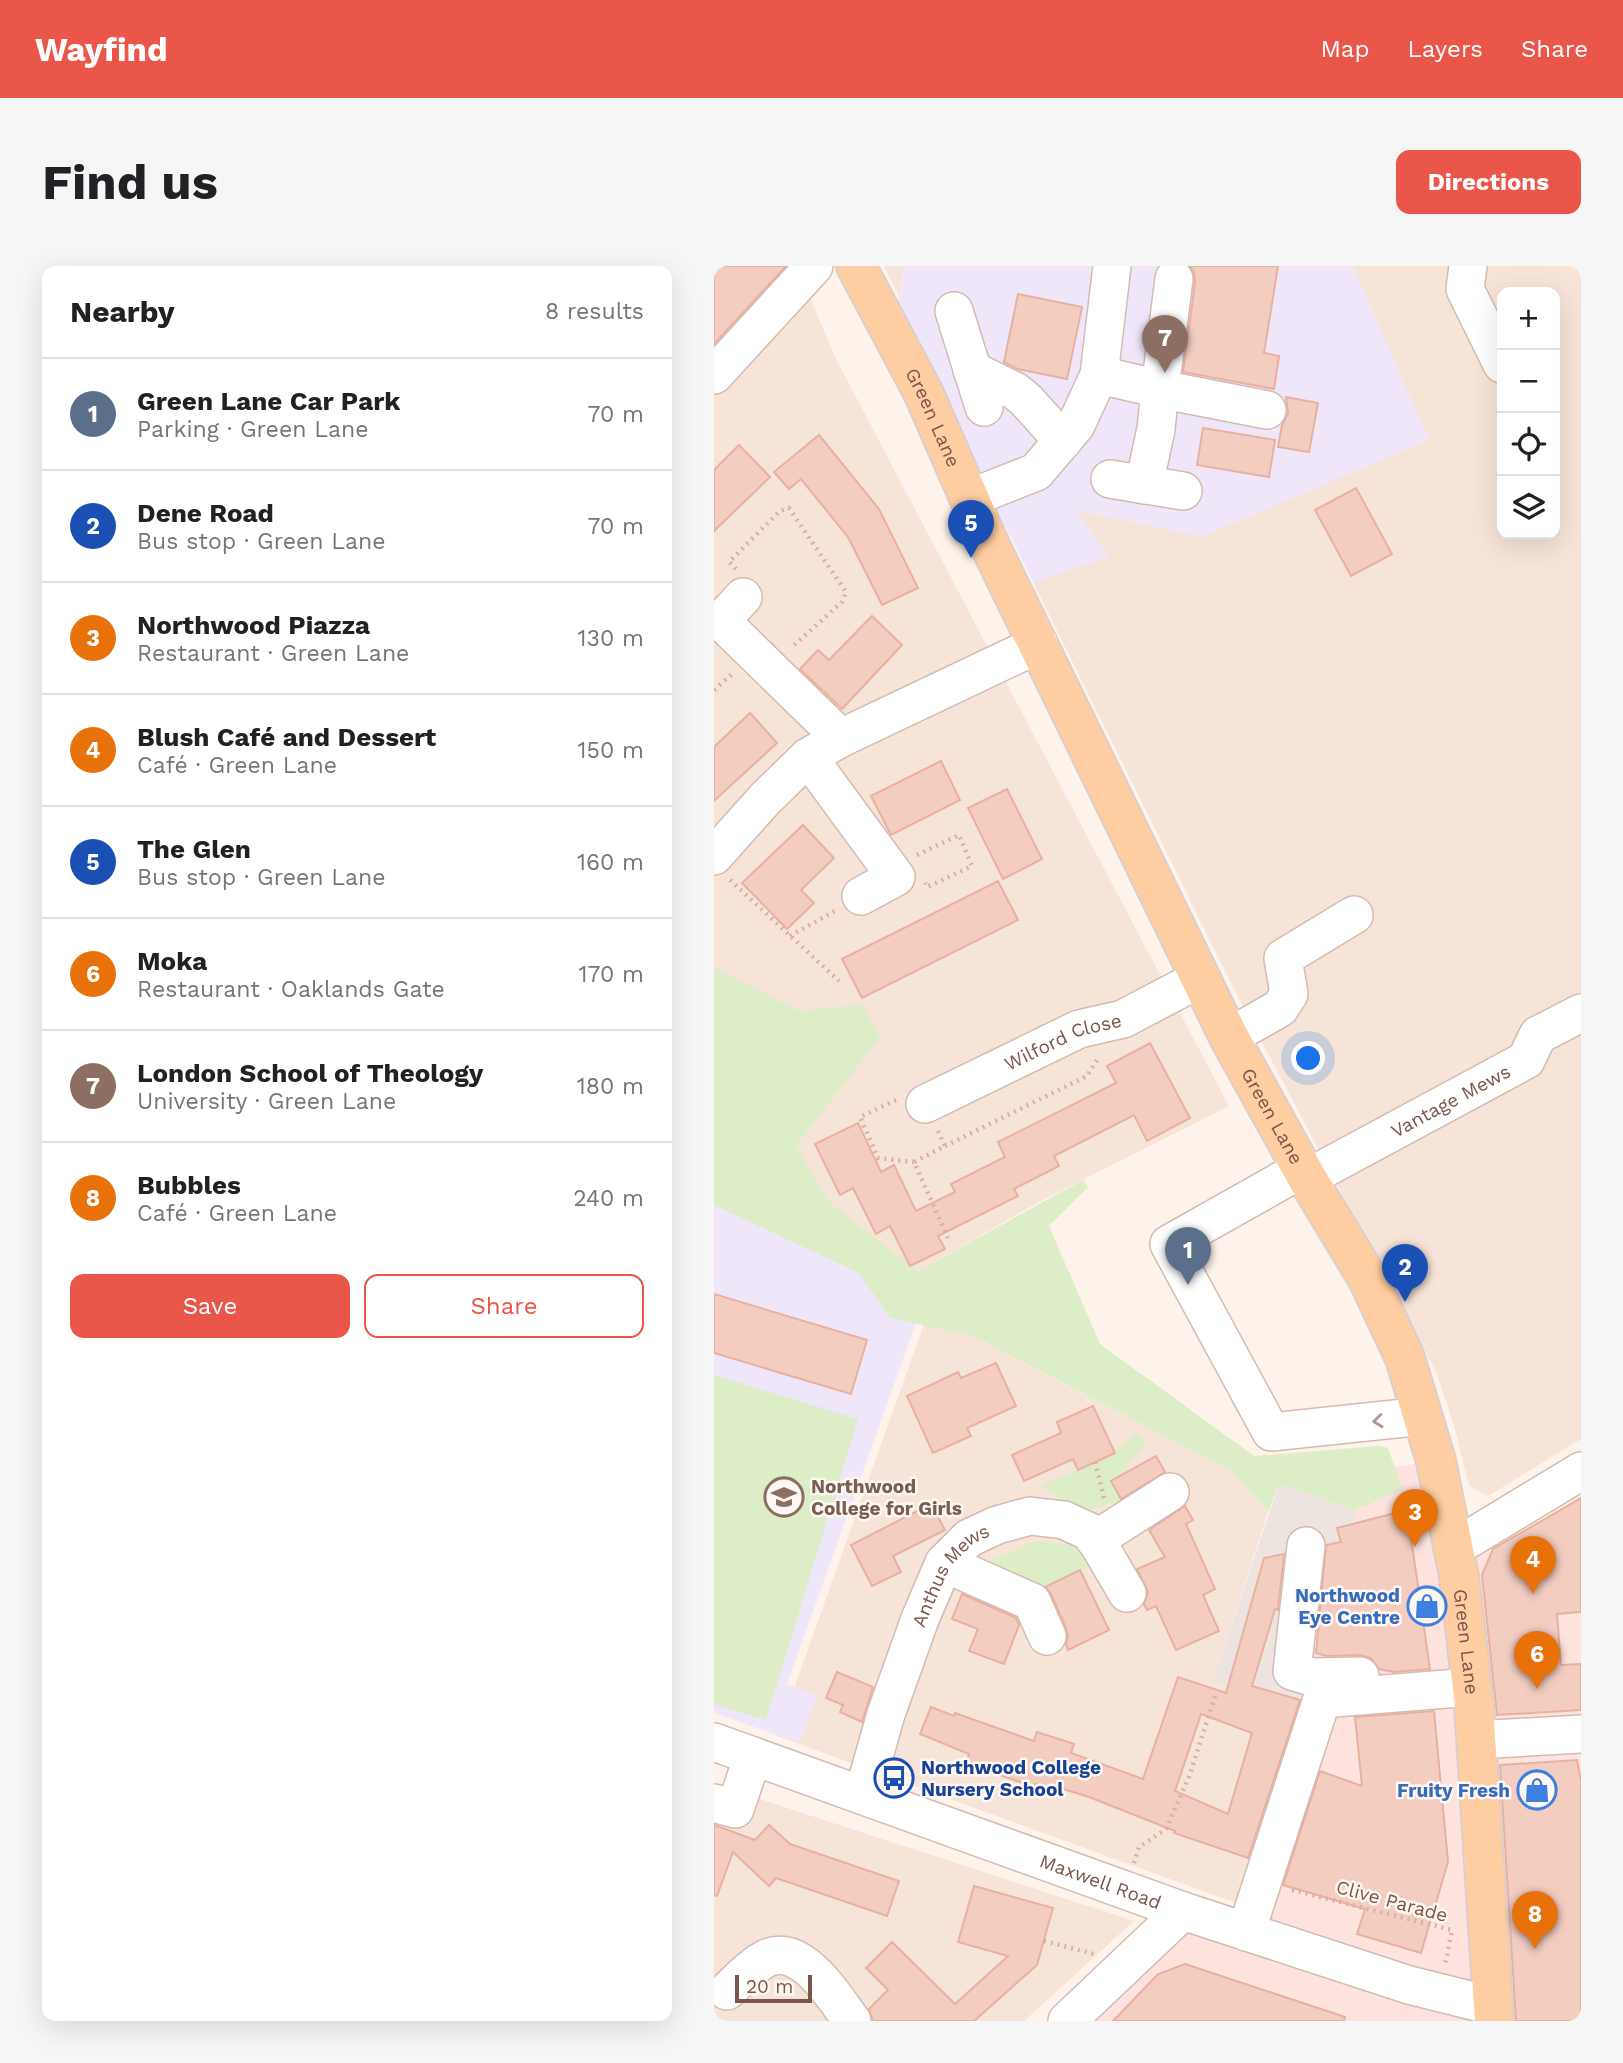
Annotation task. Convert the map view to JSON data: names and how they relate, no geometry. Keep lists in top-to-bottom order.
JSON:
{
  "streets": {
    "main road": ["Green Lane"],
    "street": [
      "Wilford Close",
      "Vantage Mews",
      "Anthus Mews",
      "Maxwell Road"
    ],
    "path": ["Clive Parade"]
  },
  "crossings": [
    ["Green Lane", "Wilford Close"],
    ["Green Lane", "Vantage Mews"],
    ["Green Lane", "Maxwell Road"],
    ["Anthus Mews", "Maxwell Road"],
    ["Maxwell Road", "Clive Parade"]
  ],
  "places": {
    "school or university": ["Northwood College for Girls"],
    "shop": ["Northwood Eye Centre", "Fruity Fresh"],
    "bus stop": ["Northwood College Nursery School"]
  },
  "scale_bar": "20 m",
  "page": {
    "header": "Wayfind",
    "nav": ["Map", "Layers", "Share"],
    "buttons": [
      "Directions",
      ["Save", "Share"]
    ],
    "title": "Find us",
    "heading": ["Nearby", "8 results"],
    "map_buttons": ["+", "−"],
    "pins": [
      "7",
      "5",
      "1",
      "2",
      "3",
      "4",
      "6",
      "8"
    ],
    "list": [
      {
        "mark": "1",
        "name": "Green Lane Car Park",
        "note": "Parking · Green Lane",
        "value": "70 m"
      },
      {
        "mark": "2",
        "name": "Dene Road",
        "note": "Bus stop · Green Lane",
        "value": "70 m"
      },
      {
        "mark": "3",
        "name": "Northwood Piazza",
        "note": "Restaurant · Green Lane",
        "value": "130 m"
      },
      {
        "mark": "4",
        "name": "Blush Café and Dessert",
        "note": "Café · Green Lane",
        "value": "150 m"
      },
      {
        "mark": "5",
        "name": "The Glen",
        "note": "Bus stop · Green Lane",
        "value": "160 m"
      },
      {
        "mark": "6",
        "name": "Moka",
        "note": "Restaurant · Oaklands Gate",
        "value": "170 m"
      },
      {
        "mark": "7",
        "name": "London School of Theology",
        "note": "University · Green Lane",
        "value": "180 m"
      },
      {
        "mark": "8",
        "name": "Bubbles",
        "note": "Café · Green Lane",
        "value": "240 m"
      }
    ],
    "scale": "20 m"
  }
}
